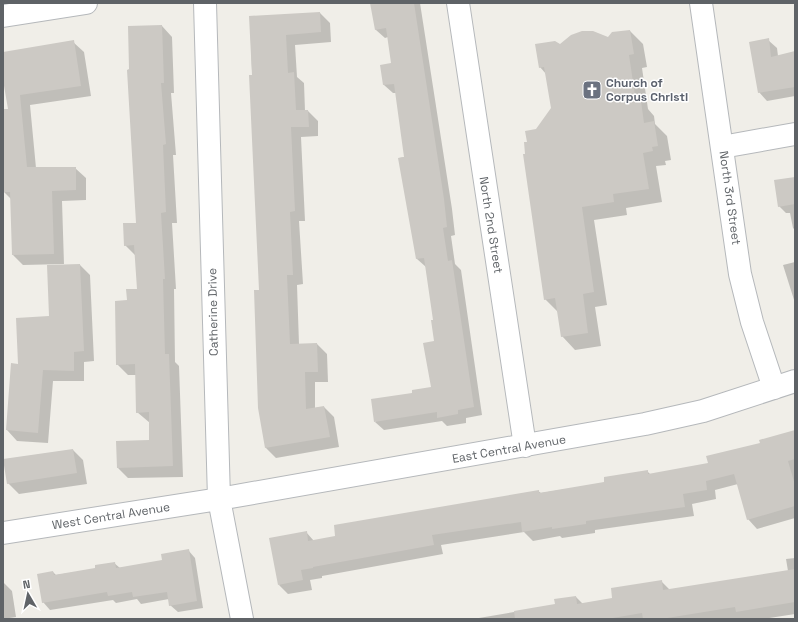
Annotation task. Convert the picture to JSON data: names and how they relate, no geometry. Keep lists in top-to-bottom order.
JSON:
{
  "streets": {
    "street": [
      "North 3rd Street",
      "North 2nd Street",
      "Catherine Drive",
      "East Central Avenue",
      "West Central Avenue"
    ]
  },
  "crossings": [
    ["North 3rd Street", "East Central Avenue"],
    ["North 2nd Street", "East Central Avenue"],
    ["Catherine Drive", "East Central Avenue"],
    ["Catherine Drive", "West Central Avenue"],
    ["East Central Avenue", "West Central Avenue"]
  ],
  "places": {
    "church": ["Church of Corpus Christi"]
  },
  "north": "top"
}
